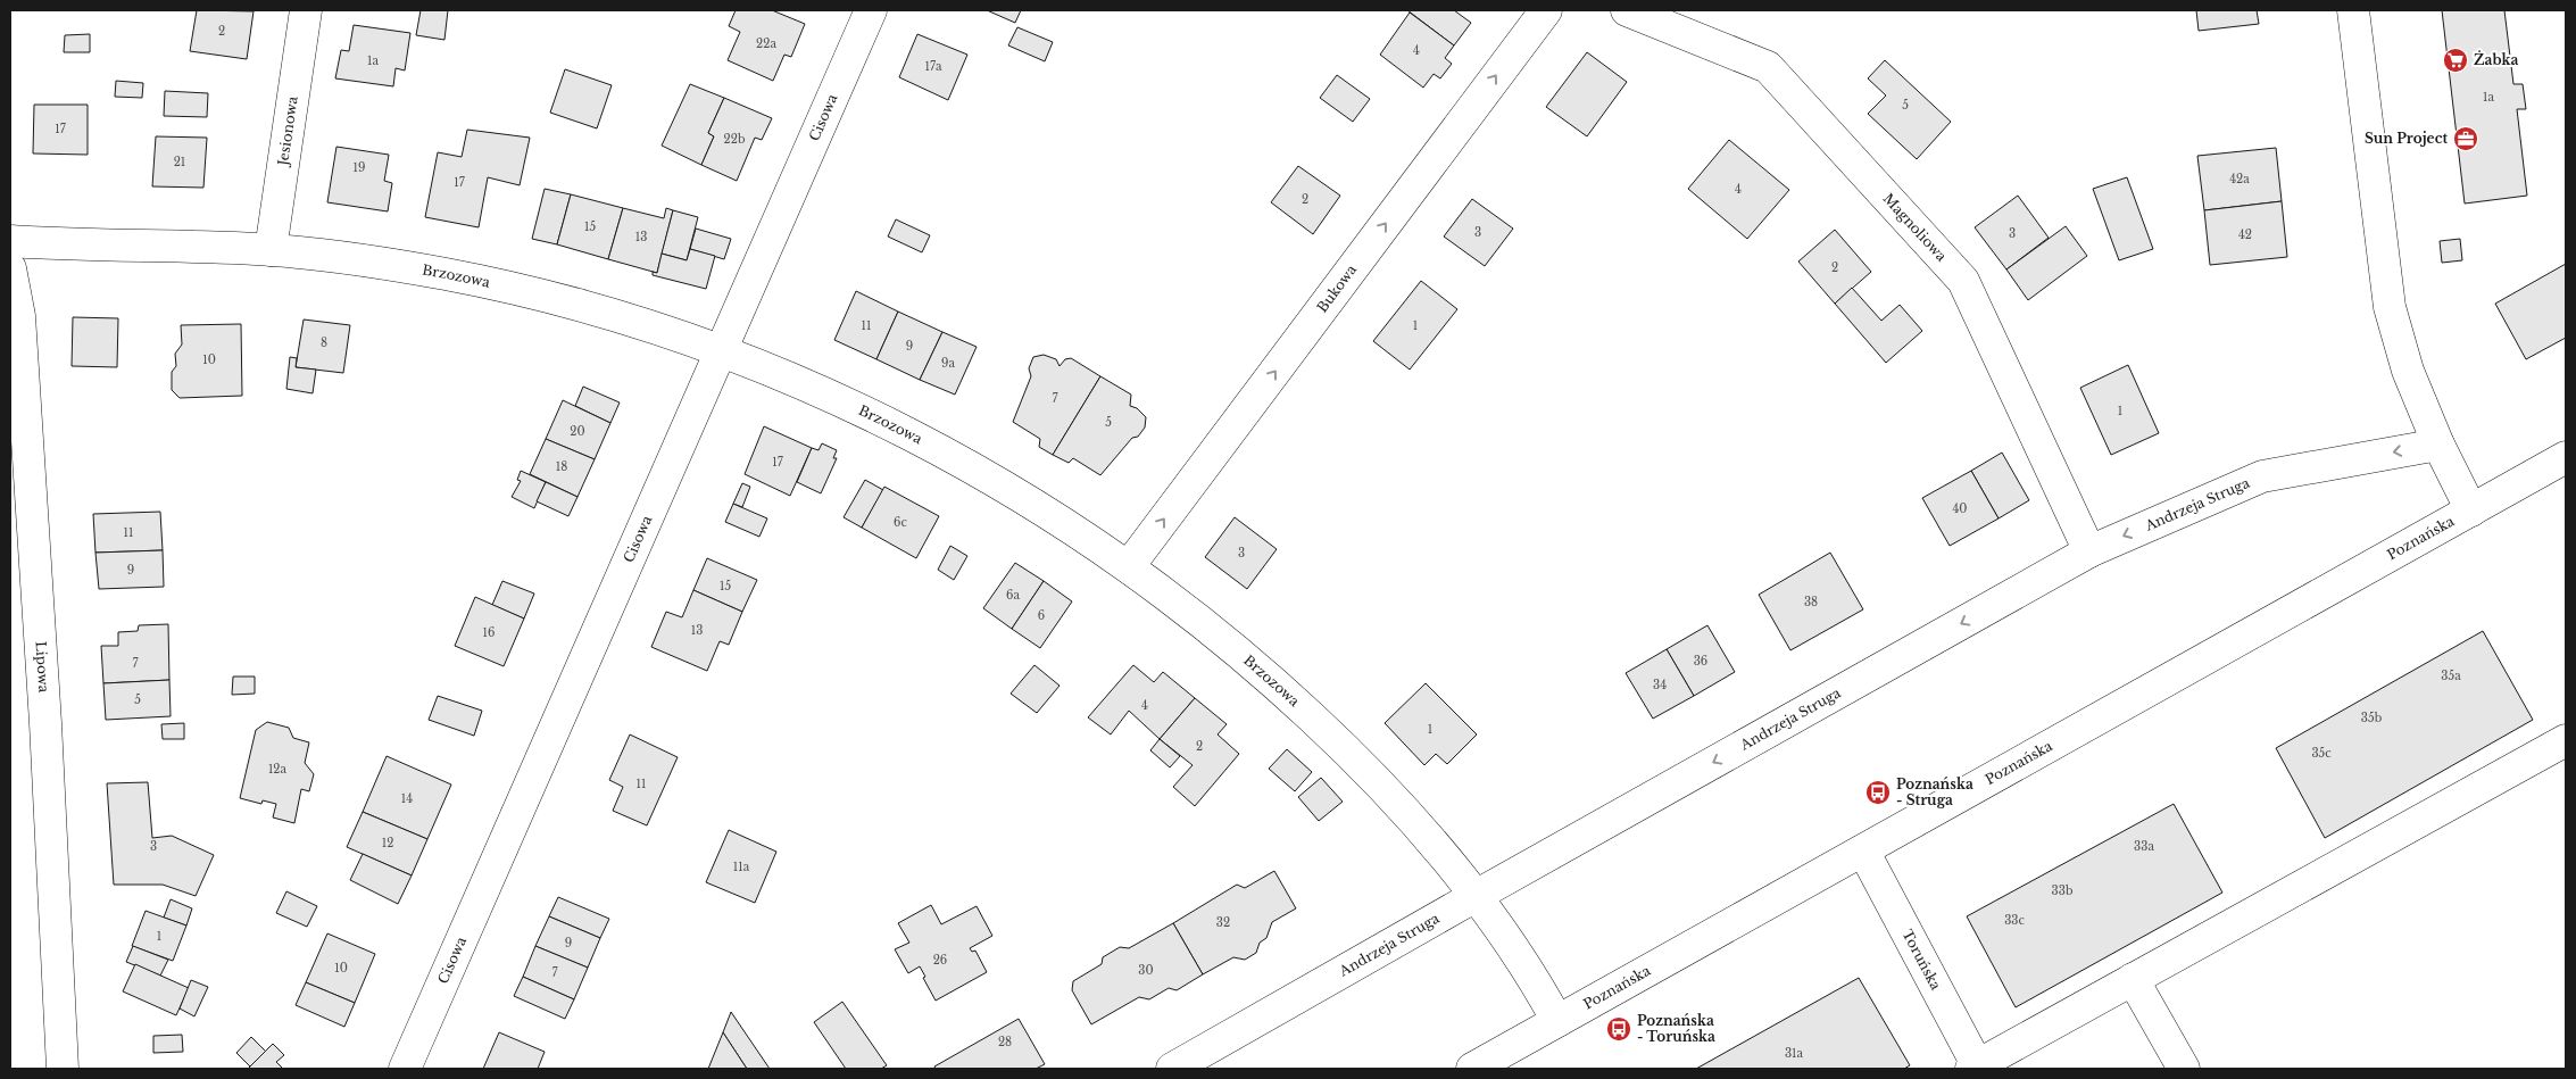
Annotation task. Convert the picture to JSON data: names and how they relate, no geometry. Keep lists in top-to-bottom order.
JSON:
{
  "streets": {
    "street": [
      "Cisowa",
      "Jesionowa",
      "Magnoliowa",
      "Brzozowa",
      "Bukowa",
      "Andrzeja Struga",
      "Poznańska",
      "Lipowa",
      "Toruńska"
    ]
  },
  "crossings": [
    ["Cisowa", "Brzozowa"],
    ["Jesionowa", "Brzozowa"],
    ["Magnoliowa", "Andrzeja Struga"],
    ["Brzozowa", "Bukowa"],
    ["Brzozowa", "Andrzeja Struga"],
    ["Brzozowa", "Poznańska"],
    ["Poznańska", "Toruńska"]
  ],
  "one_way": ["Bukowa", "Andrzeja Struga"],
  "places": {
    "supermarket": ["Żabka"],
    "office": ["Sun Project"],
    "bus stop": ["Poznańska - Struga", "Poznańska - Toruńska"]
  },
  "house_numbers": [
    "2",
    "22a",
    "4",
    "1a",
    "17a",
    "1a",
    "5",
    "17",
    "22b",
    "21",
    "19",
    "42a",
    "17",
    "4",
    "2",
    "15",
    "3",
    "3",
    "42",
    "13",
    "2",
    "11",
    "1",
    "8",
    "9",
    "10",
    "9a",
    "7",
    "1",
    "5",
    "20",
    "17",
    "18",
    "40",
    "6c",
    "11",
    "3",
    "9",
    "15",
    "6a",
    "38",
    "6",
    "13",
    "16",
    "36",
    "7",
    "35a",
    "34",
    "5",
    "4",
    "35b",
    "1",
    "2",
    "35c",
    "12a",
    "11",
    "14",
    "12",
    "3",
    "33a",
    "11a",
    "33b",
    "33c",
    "32",
    "1",
    "9",
    "26",
    "10",
    "30",
    "7",
    "28",
    "31a"
  ]
}
